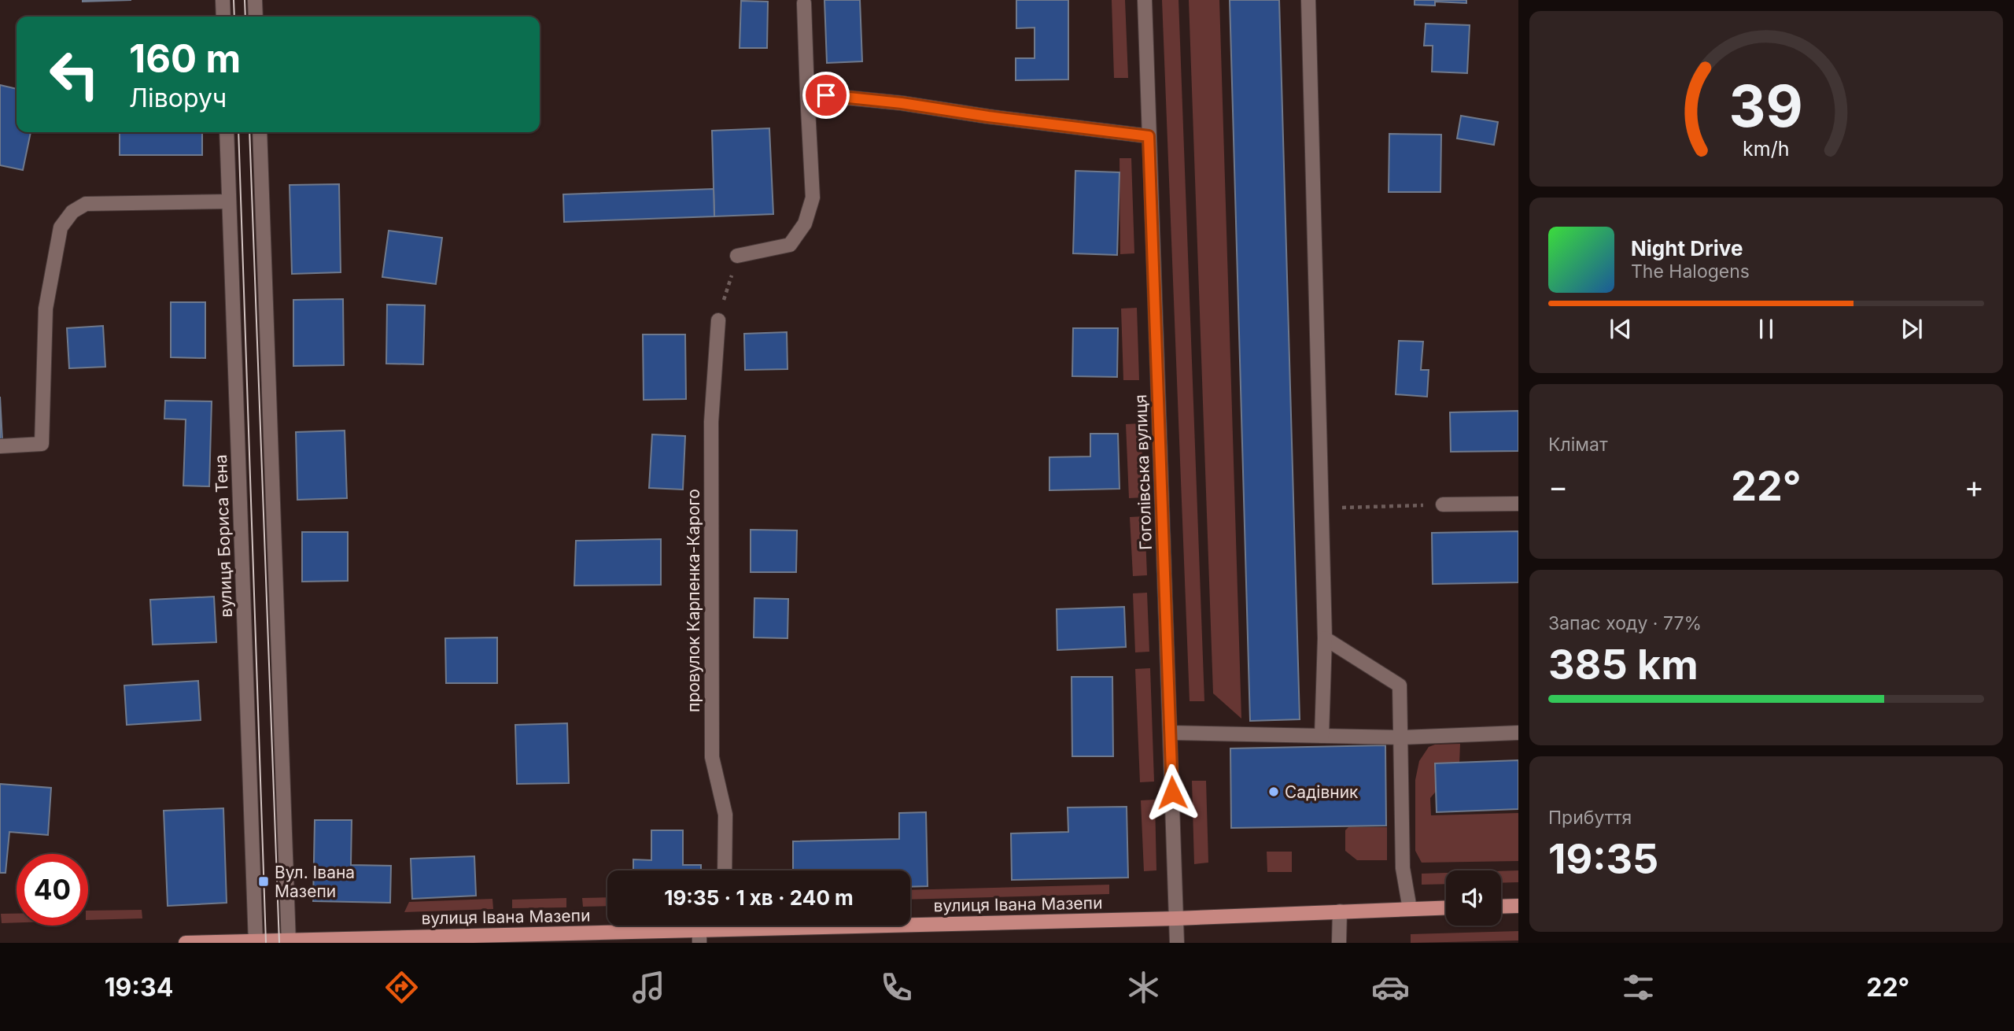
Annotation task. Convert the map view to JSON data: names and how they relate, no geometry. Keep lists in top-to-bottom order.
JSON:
{
  "streets": {
    "main road": ["вулиця Івана Мазепи"],
    "street": ["Гоголівська вулиця", "вулиця Бориса Тена", "провулок Карпенка-Карого"]
  },
  "crossings": [
    ["Гоголівська вулиця", "вулиця Івана Мазепи"],
    ["вулиця Бориса Тена", "вулиця Івана Мазепи"]
  ],
  "places": {
    "other": ["Садівник"],
    "transit": ["Вул. Івана Мазепи"]
  },
  "page": {
    "turn": ["160 m", "Ліворуч"],
    "song": ["Night Drive", "The Halogens"],
    "tile": [
      "Клімат",
      ["Запас ходу · 77%", "385 km"],
      ["Прибуття", "19:35"]
    ],
    "heat": ["−", "22°", "+"],
    "limit": "40",
    "trip": "19:35 · 1 хв · 240 m",
    "tabs": ["19:34", "22°"],
    "gauge": ["39", "km/h"]
  }
}
